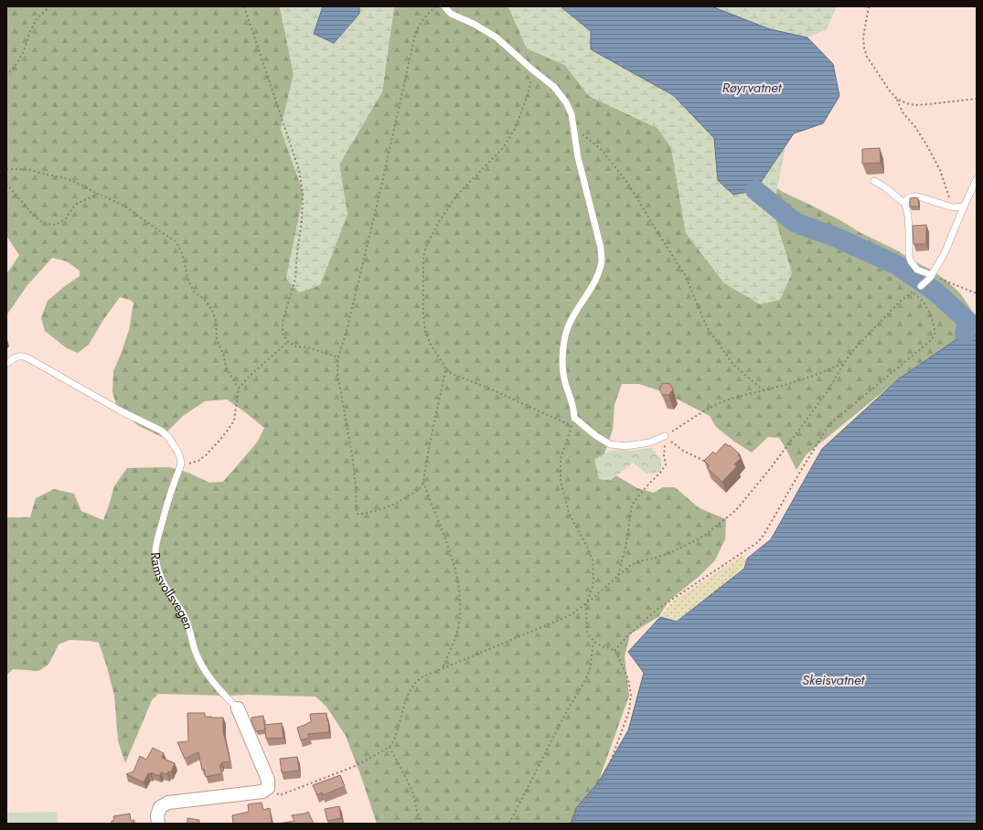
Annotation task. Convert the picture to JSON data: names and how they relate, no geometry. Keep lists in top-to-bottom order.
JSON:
{
  "streets": {
    "street": ["Ramsvollsvegen"]
  },
  "water": ["Røyrvatnet", "Skeisvatnet"]
}
